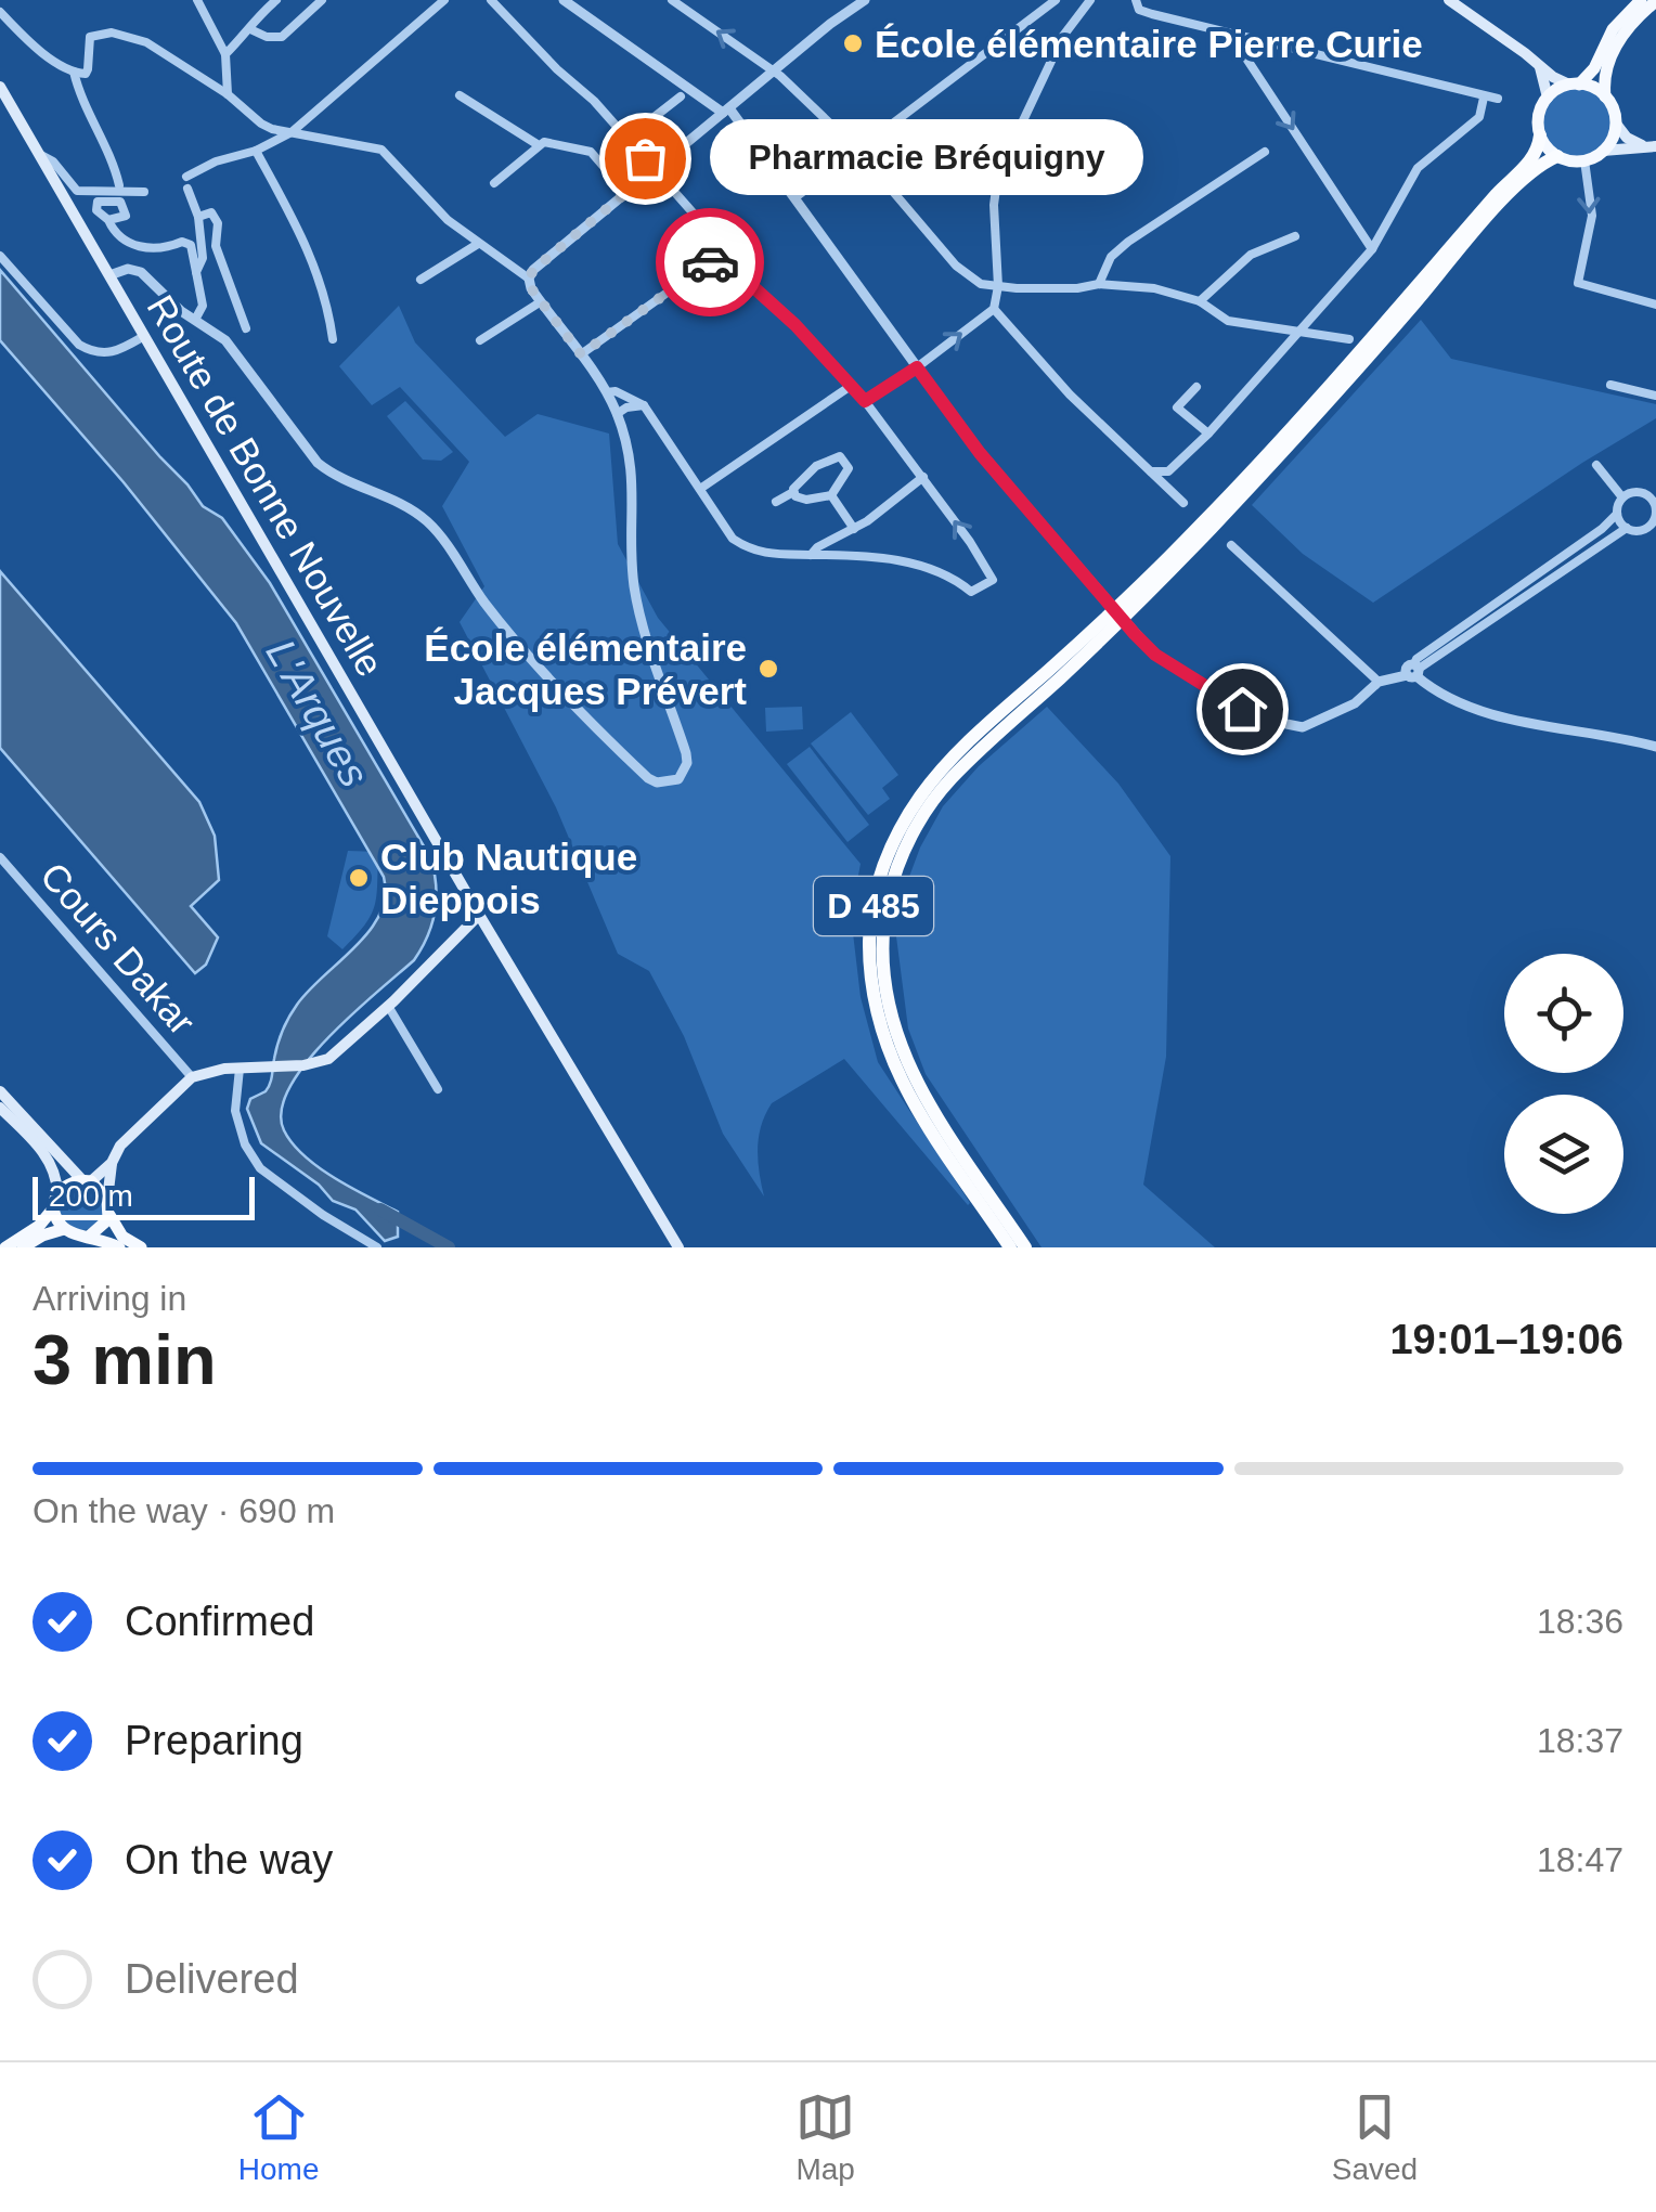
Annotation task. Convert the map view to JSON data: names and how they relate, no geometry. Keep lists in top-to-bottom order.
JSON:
{
  "streets": {
    "highway": ["D 485"],
    "main road": ["Route de Bonne Nouvelle"],
    "street": ["Cours Dakar"]
  },
  "water": ["L'Arques"],
  "places": [
    "École élémentaire Pierre Curie",
    "Pharmacie Bréquigny",
    "École élémentaire Jacques Prévert",
    "Club Nautique Dieppois"
  ],
  "scale_bar": "200 m",
  "page": {
    "bubble": "Pharmacie Bréquigny",
    "scale": "200 m",
    "heading": ["3 min", "Arriving in", "19:01–19:06"],
    "bar": "On the way · 690 m",
    "list": [
      ["Confirmed", "18:36"],
      ["Preparing", "18:37"],
      ["On the way", "18:47"],
      "Delivered"
    ],
    "tabs": ["Home", "Map", "Saved"]
  }
}
